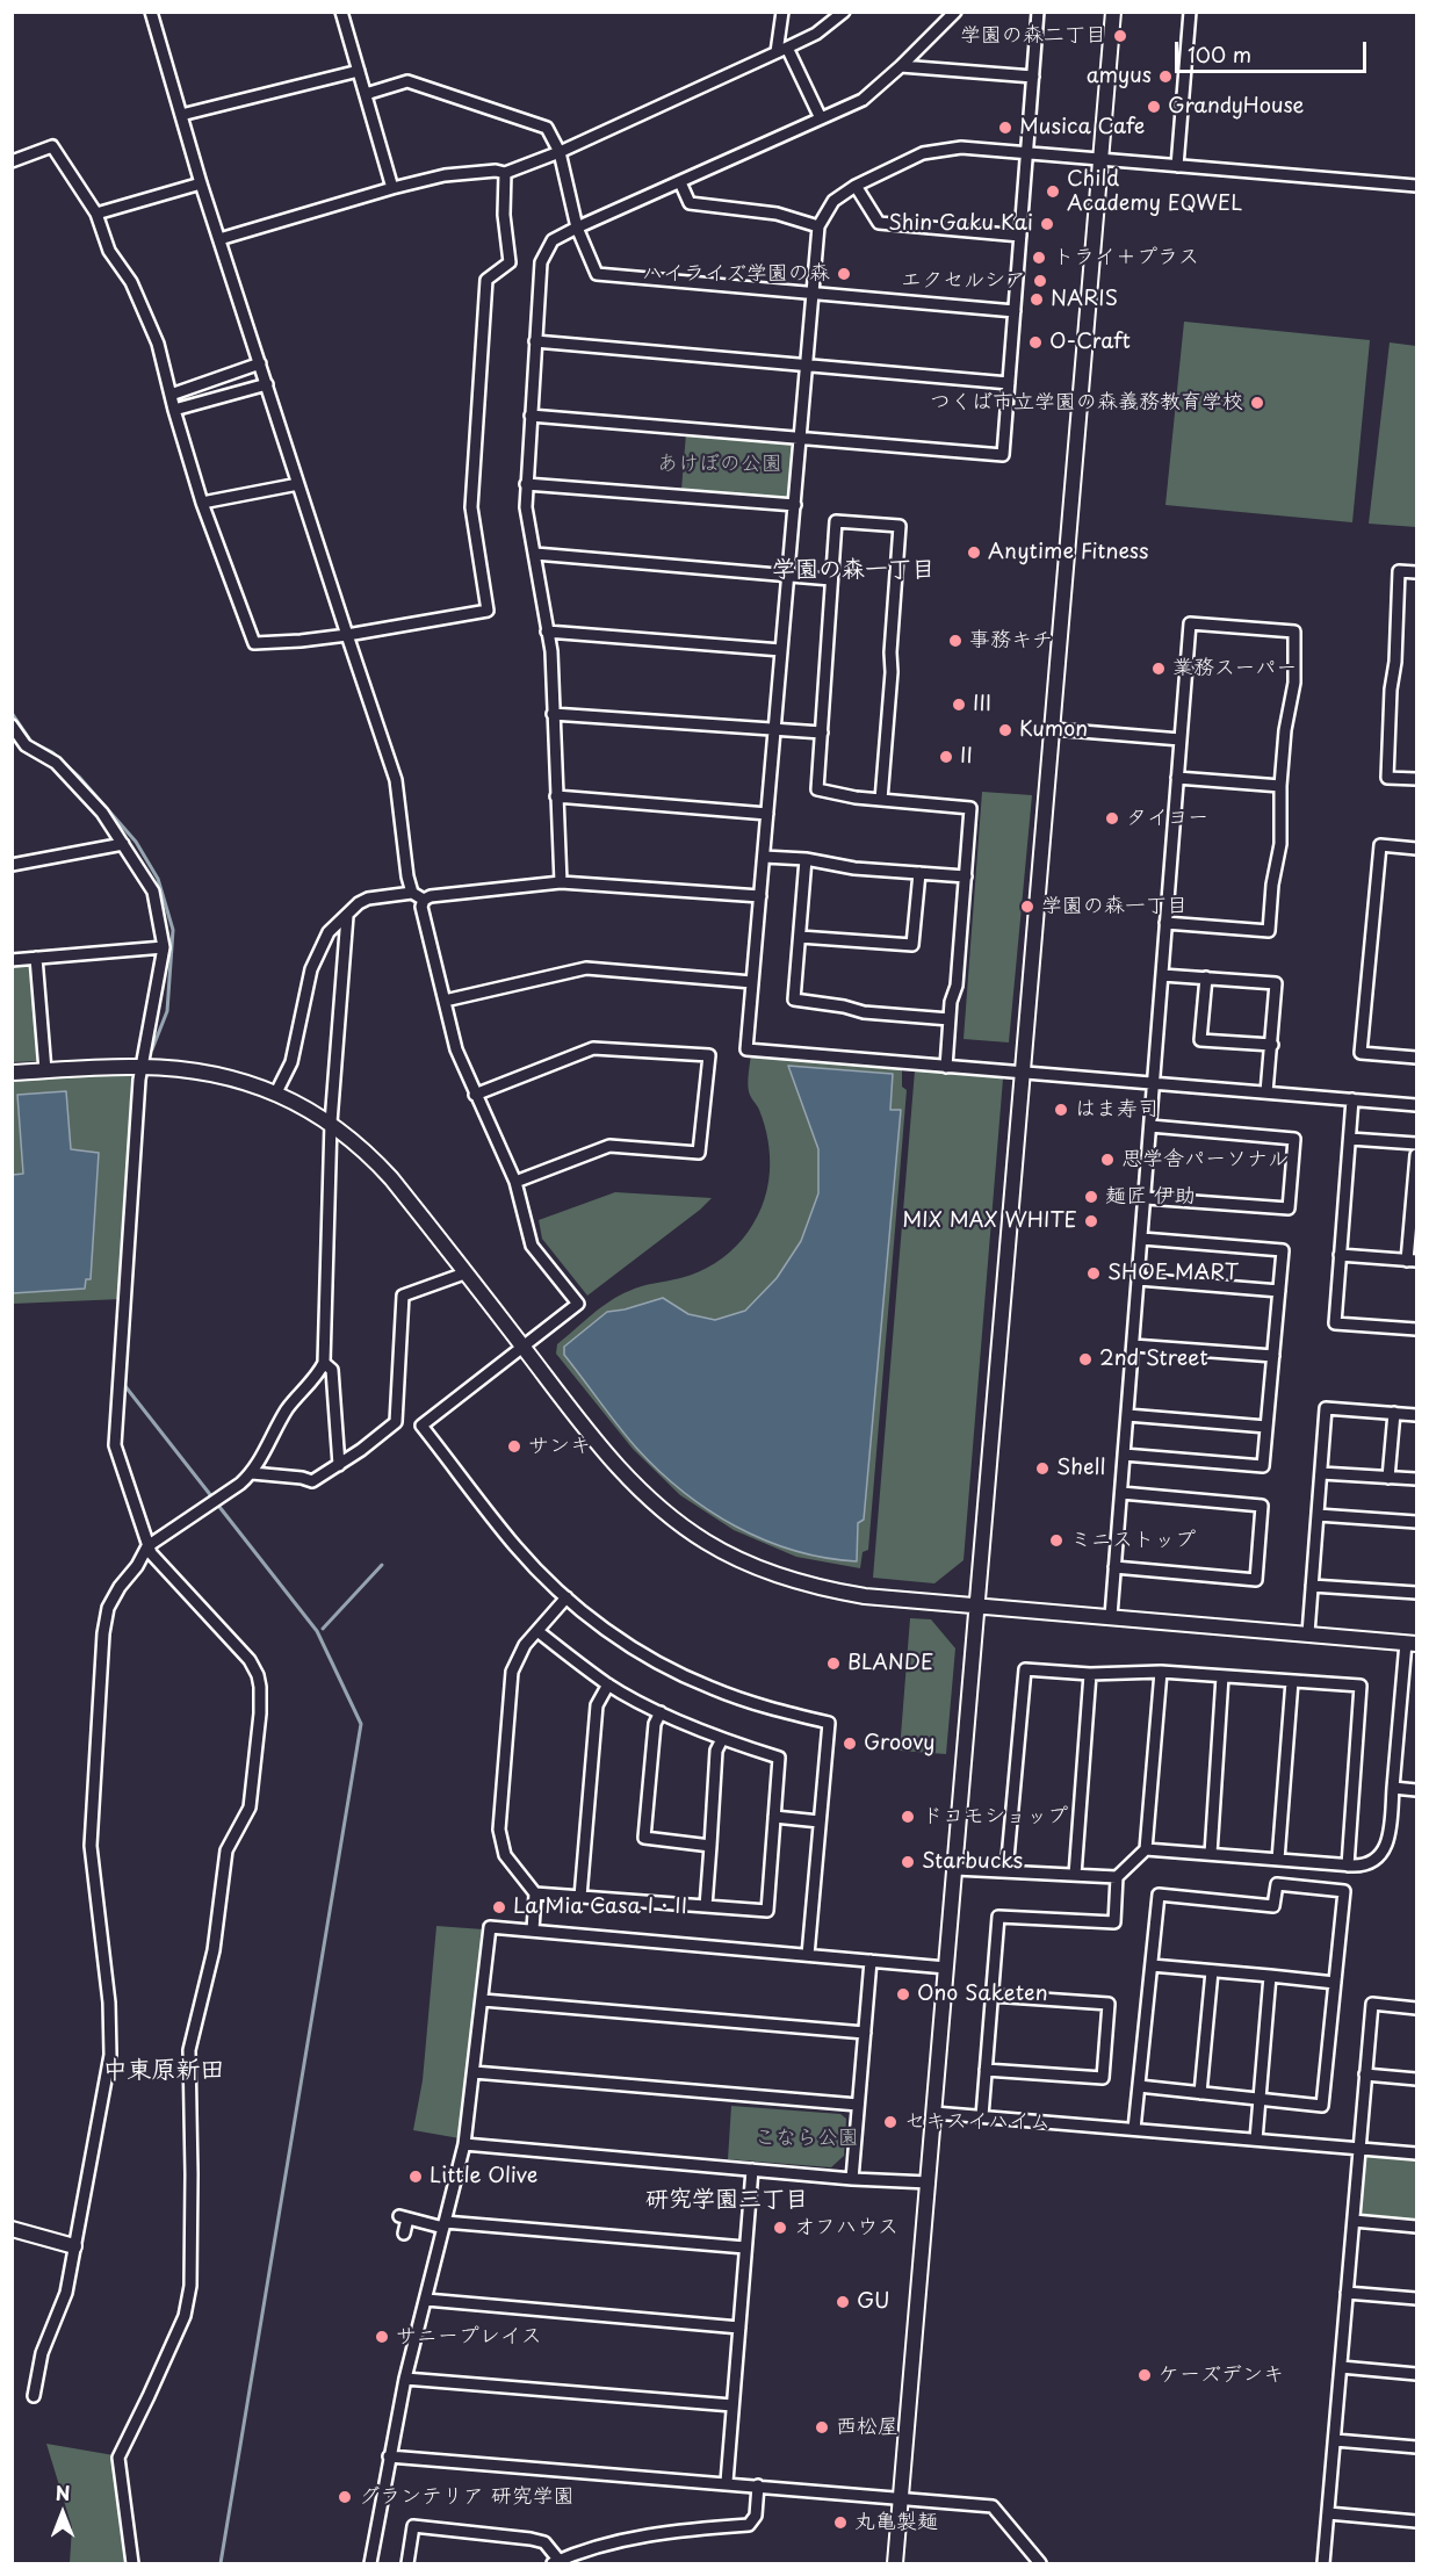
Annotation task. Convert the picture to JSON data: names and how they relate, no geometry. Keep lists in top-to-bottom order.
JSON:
{
  "districts": ["学園の森一丁目", "中東原新田", "研究学園三丁目"],
  "parks": ["あけぼの公園", "こなら公園"],
  "places": [
    "学園の森二丁目",
    "amyus",
    "GrandyHouse",
    "Musica Cafe",
    "Child Academy EQWEL",
    "Shin Gaku Kai",
    "トライ＋プラス",
    "ハイライズ学園の森",
    "エクセルシア",
    "NARIS",
    "O-Craft",
    "つくば市立学園の森義務教育学校",
    "Anytime Fitness",
    "事務キチ",
    "業務スーパー",
    "III",
    "Kumon",
    "II",
    "タイヨー",
    "学園の森一丁目",
    "はま寿司",
    "思学舎パーソナル",
    "麺匠 伊助",
    "MIX MAX WHITE",
    "SHOE MART",
    "2nd Street",
    "サンキ",
    "Shell",
    "ミニストップ",
    "BLANDE",
    "Groovy",
    "ドコモショップ",
    "Starbucks",
    "La Mia Casa I・II",
    "Ono Saketen",
    "セキスイハイム",
    "Little Olive",
    "オフハウス",
    "GU",
    "サニープレイス",
    "ケーズデンキ",
    "西松屋",
    "グランテリア 研究学園",
    "丸亀製麺"
  ],
  "scale_bar": "100 m",
  "north": "top"
}
